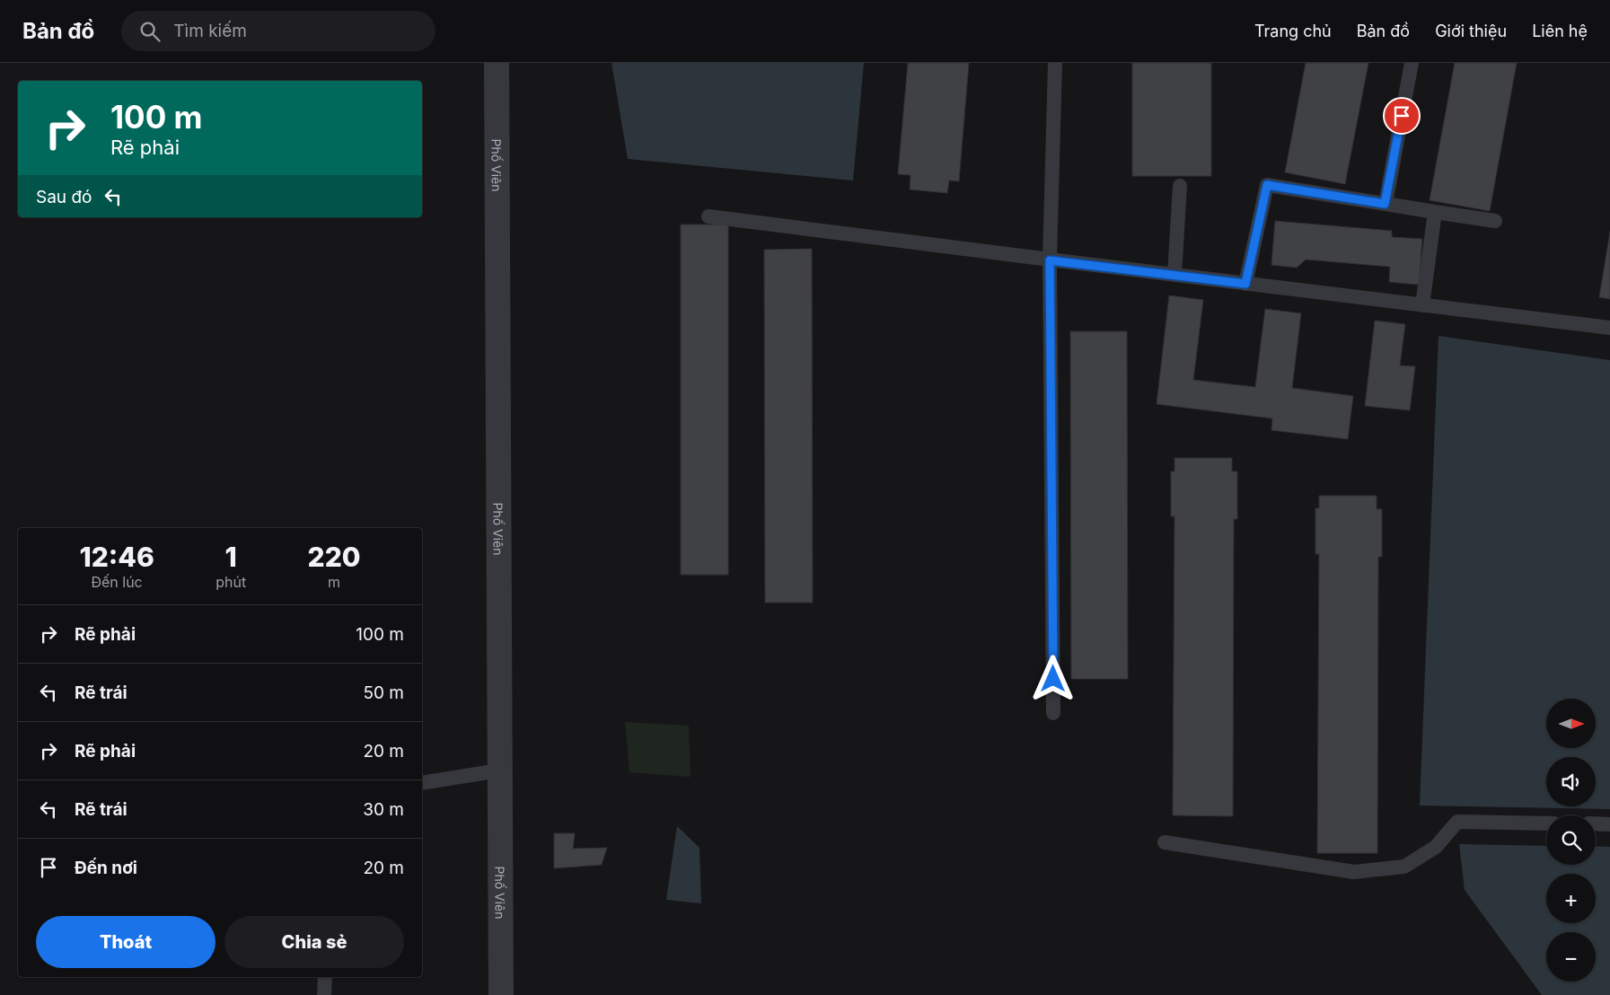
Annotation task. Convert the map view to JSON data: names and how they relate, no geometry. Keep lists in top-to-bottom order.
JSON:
{
  "streets": {
    "street": ["Phố Viên"]
  },
  "north": "right",
  "page": {
    "header": "Bản đồ",
    "search": "Tìm kiếm",
    "nav": [
      "Trang chủ",
      "Bản đồ",
      "Giới thiệu",
      "Liên hệ"
    ],
    "turn": ["100 m", "Rẽ phải"],
    "then": "Sau đó",
    "eta": [
      "12:46",
      "Đến lúc",
      "1",
      "phút",
      "220",
      "m"
    ],
    "list": [
      {
        "name": "Rẽ phải",
        "value": "100 m"
      },
      {
        "name": "Rẽ trái",
        "value": "50 m"
      },
      {
        "name": "Rẽ phải",
        "value": "20 m"
      },
      {
        "name": "Rẽ trái",
        "value": "30 m"
      },
      {
        "name": "Đến nơi",
        "value": "20 m"
      }
    ],
    "map_buttons": ["+", "−"],
    "buttons": ["Thoát", "Chia sẻ"]
  }
}
